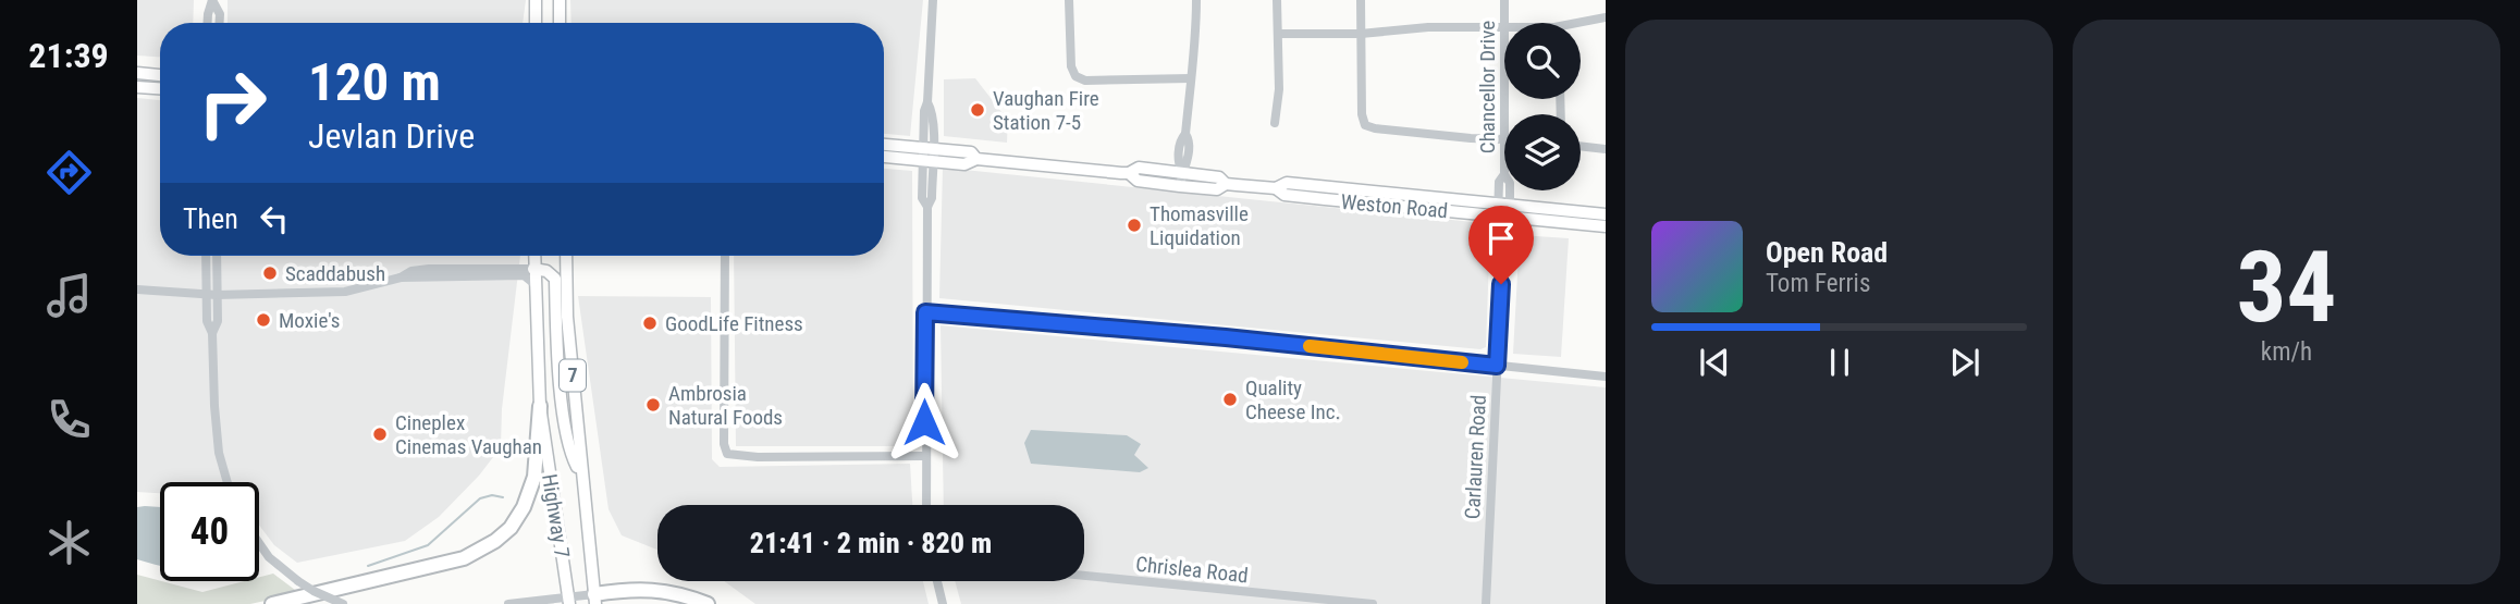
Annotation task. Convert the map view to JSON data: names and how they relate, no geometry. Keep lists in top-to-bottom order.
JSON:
{
  "streets": {
    "main road": ["Weston Road", "7", "Highway 7"],
    "street": ["Chancellor Drive", "Carlauren Road", "Chrislea Road"]
  },
  "crossings": [
    ["Chancellor Drive", "Weston Road"],
    ["Chancellor Drive", "Carlauren Road"],
    ["Weston Road", "Carlauren Road"]
  ],
  "places": [
    "Vaughan Fire Station 7-5",
    "Thomasville Liquidation",
    "Scaddabush",
    "Moxie's",
    "GoodLife Fitness",
    "Quality Cheese Inc.",
    "Ambrosia Natural Foods",
    "Cineplex Cinemas Vaughan"
  ],
  "page": {
    "tabs": "21:39",
    "tile": ["34", "km/h"],
    "turn": ["120 m", "Jevlan Drive"],
    "then": "Then",
    "song": ["Open Road", "Tom Ferris"],
    "limit": "40",
    "trip": "21:41 · 2 min · 820 m"
  }
}
